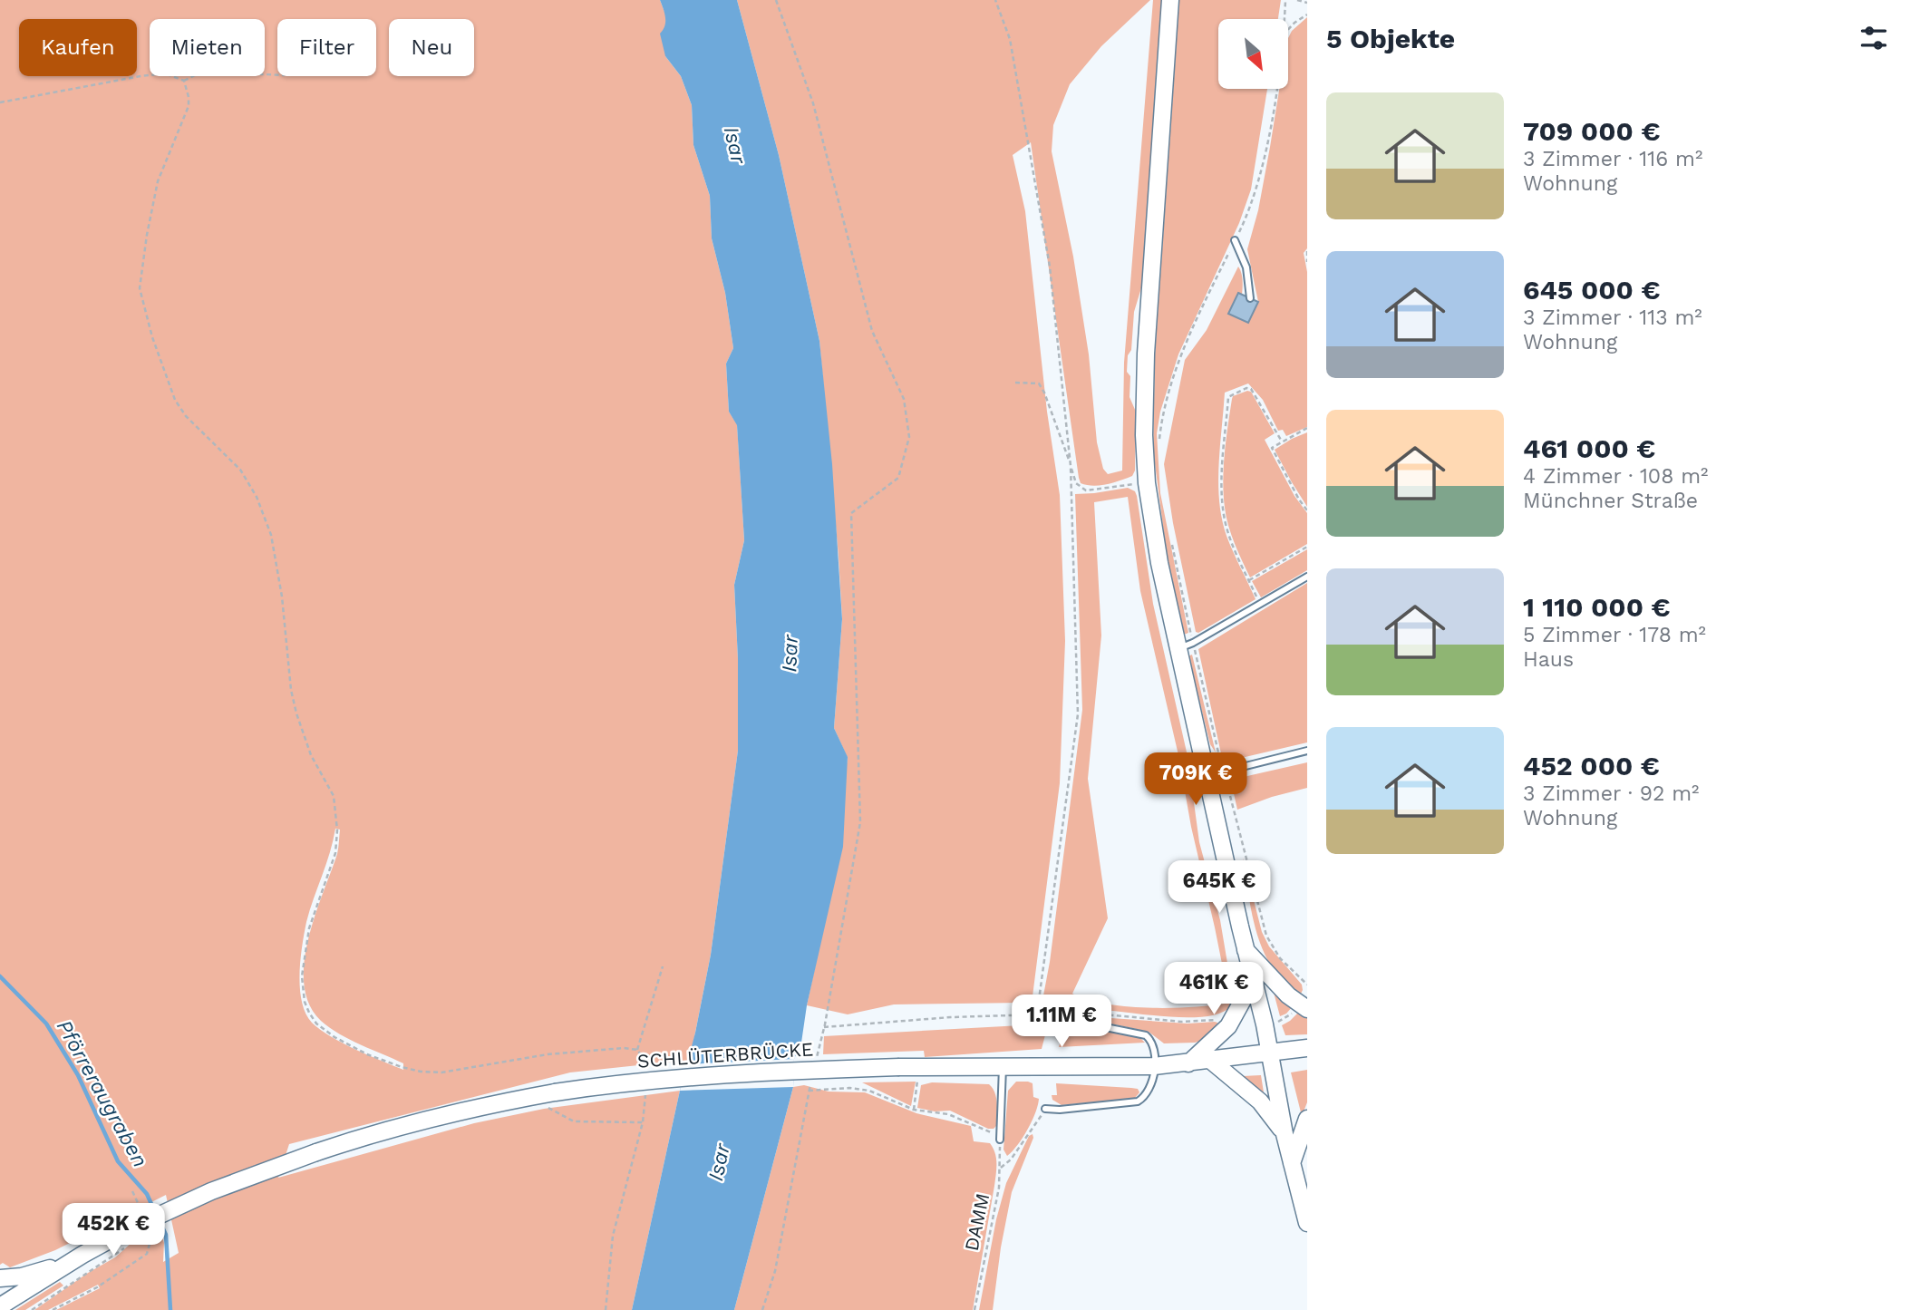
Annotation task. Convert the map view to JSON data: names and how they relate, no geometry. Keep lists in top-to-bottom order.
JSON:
{
  "streets": {
    "main road": ["SCHLÜTERBRÜCKE"],
    "path": ["DAMM"]
  },
  "water": ["Isar", "Pförreraugraben"],
  "north": "bottom right",
  "page": {
    "heading": "5 Objekte",
    "chip": [
      "Kaufen",
      "Mieten",
      "Filter",
      "Neu"
    ],
    "list": [
      {
        "name": "709 000 €",
        "note": "3 Zimmer · 116 m² · Wohnung"
      },
      {
        "name": "645 000 €",
        "note": "3 Zimmer · 113 m² · Wohnung"
      },
      {
        "name": "461 000 €",
        "note": "4 Zimmer · 108 m² · Münchner Straße"
      },
      {
        "name": "1 110 000 €",
        "note": "5 Zimmer · 178 m² · Haus"
      },
      {
        "name": "452 000 €",
        "note": "3 Zimmer · 92 m² · Wohnung"
      }
    ],
    "price": [
      "709K €",
      "645K €",
      "461K €",
      "1.11M €",
      "452K €"
    ]
  }
}
